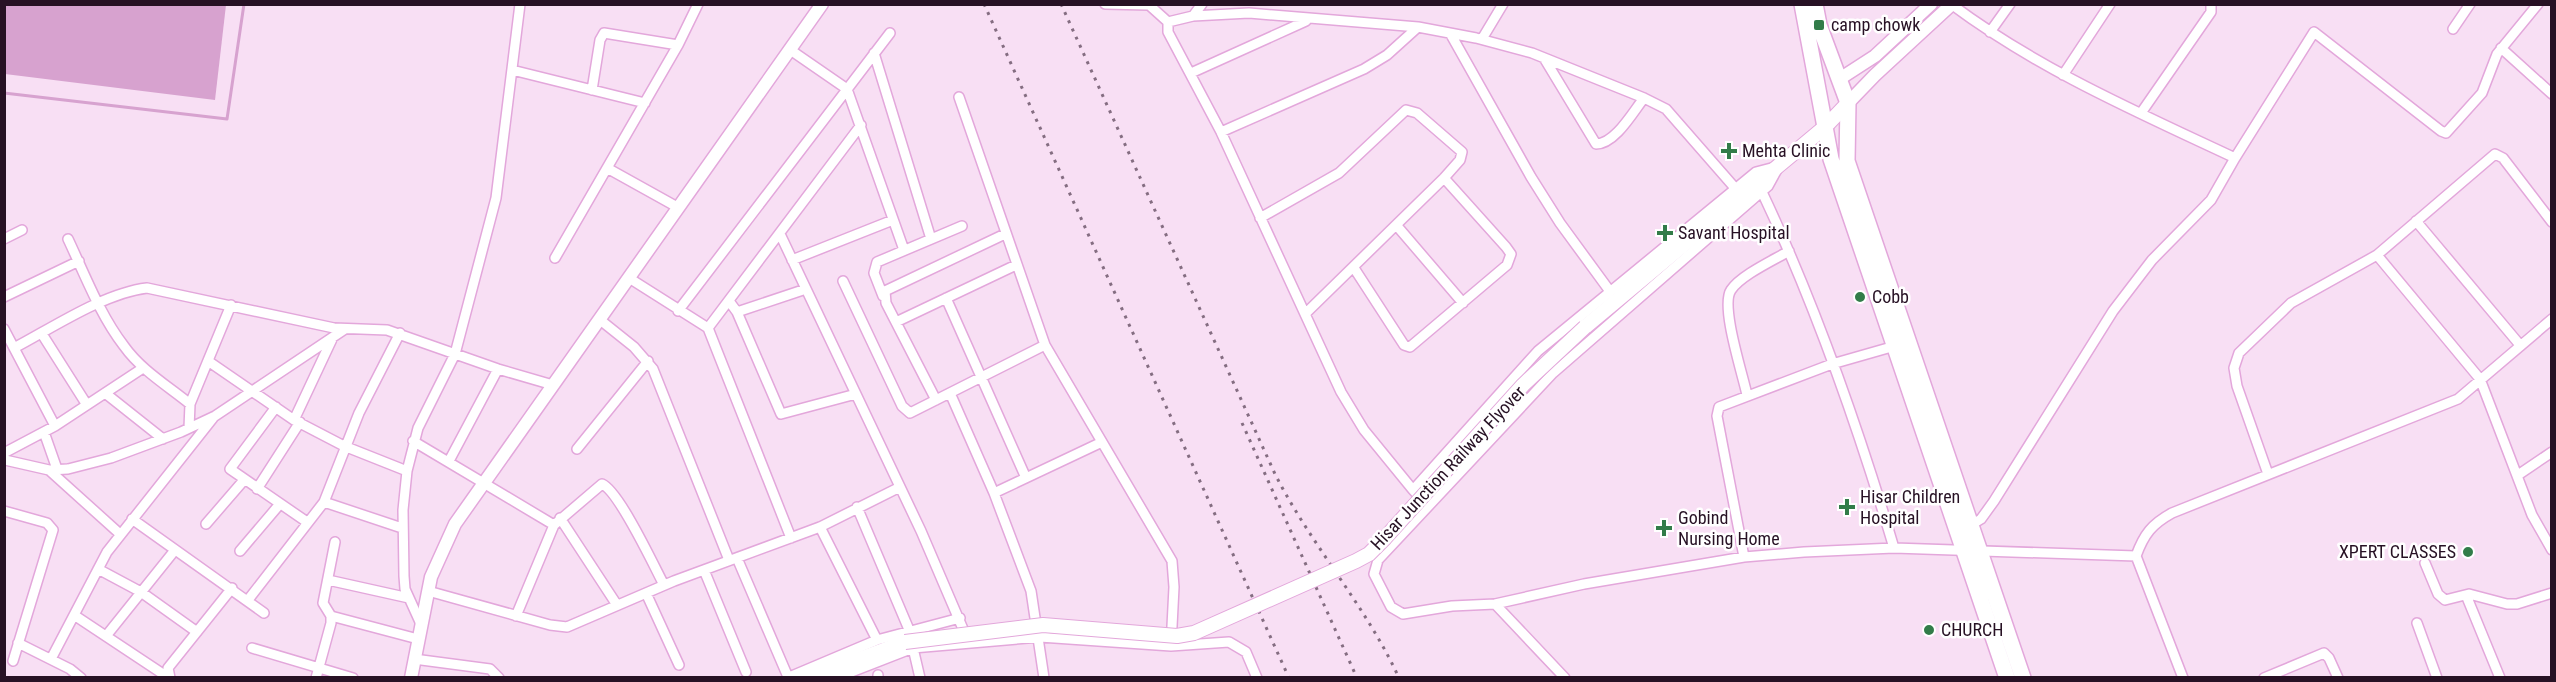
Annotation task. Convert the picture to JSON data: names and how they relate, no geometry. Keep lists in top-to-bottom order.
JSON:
{
  "streets": {
    "main road": ["Hisar Junction Railway Flyover"]
  },
  "places": {
    "transit": ["camp chowk"],
    "health": [
      "Mehta Clinic",
      "Savant Hospital",
      "Hisar Children Hospital",
      "Gobind Nursing Home"
    ],
    "other": ["Cobb", "XPERT CLASSES", "CHURCH"]
  }
}
